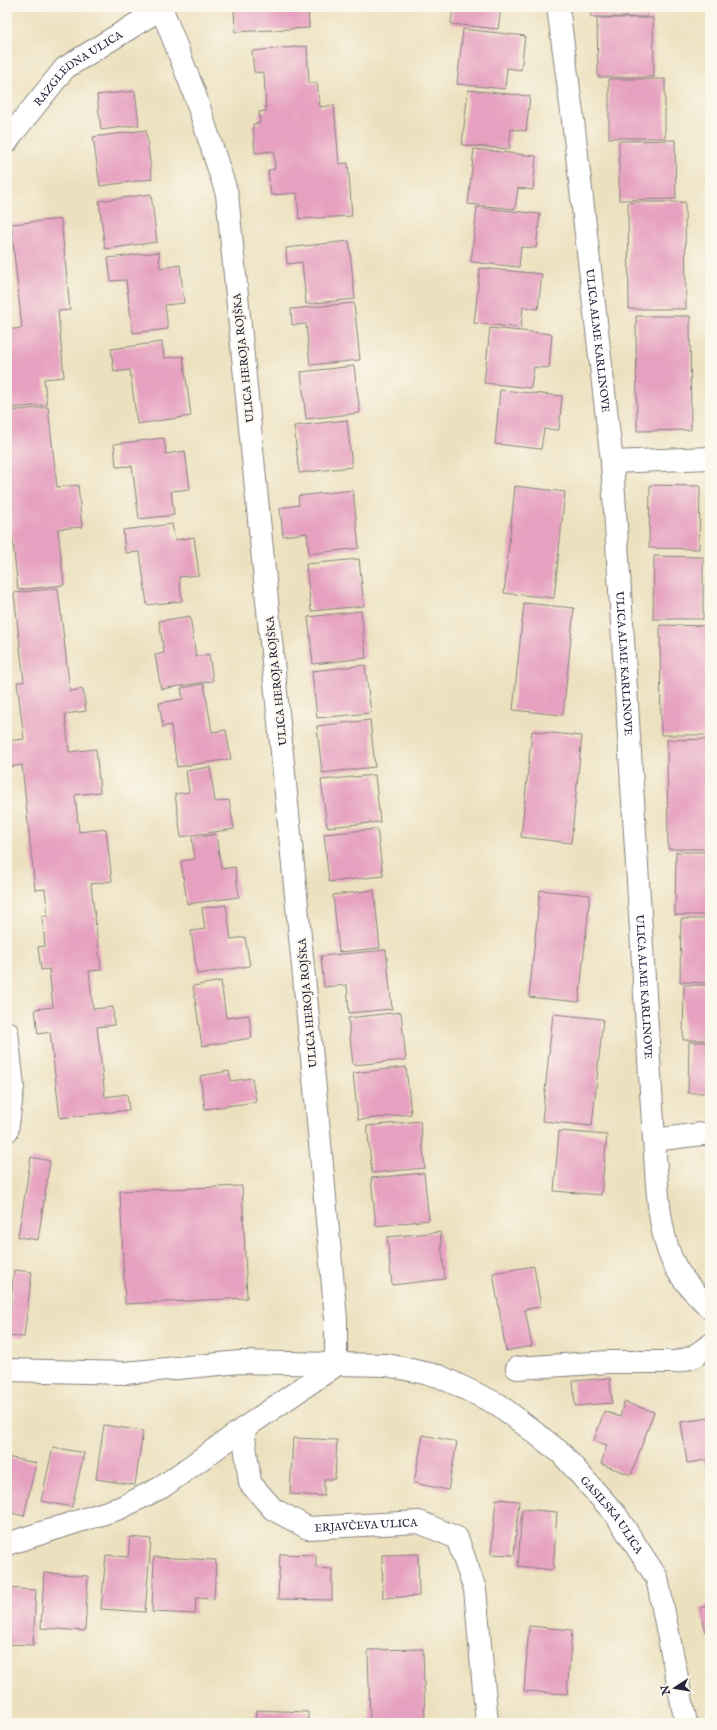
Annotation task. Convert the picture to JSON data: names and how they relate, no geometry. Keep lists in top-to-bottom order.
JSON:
{
  "streets": {
    "street": [
      "RAZGLEDNA ULICA",
      "ULICA ALME KARLINOVE",
      "ULICA HEROJA ROJŠKA",
      "GASILSKA ULICA",
      "ERJAVČEVA ULICA"
    ]
  },
  "crossings": [
    ["RAZGLEDNA ULICA", "ULICA HEROJA ROJŠKA"],
    ["ULICA HEROJA ROJŠKA", "GASILSKA ULICA"]
  ],
  "north": "left"
}
